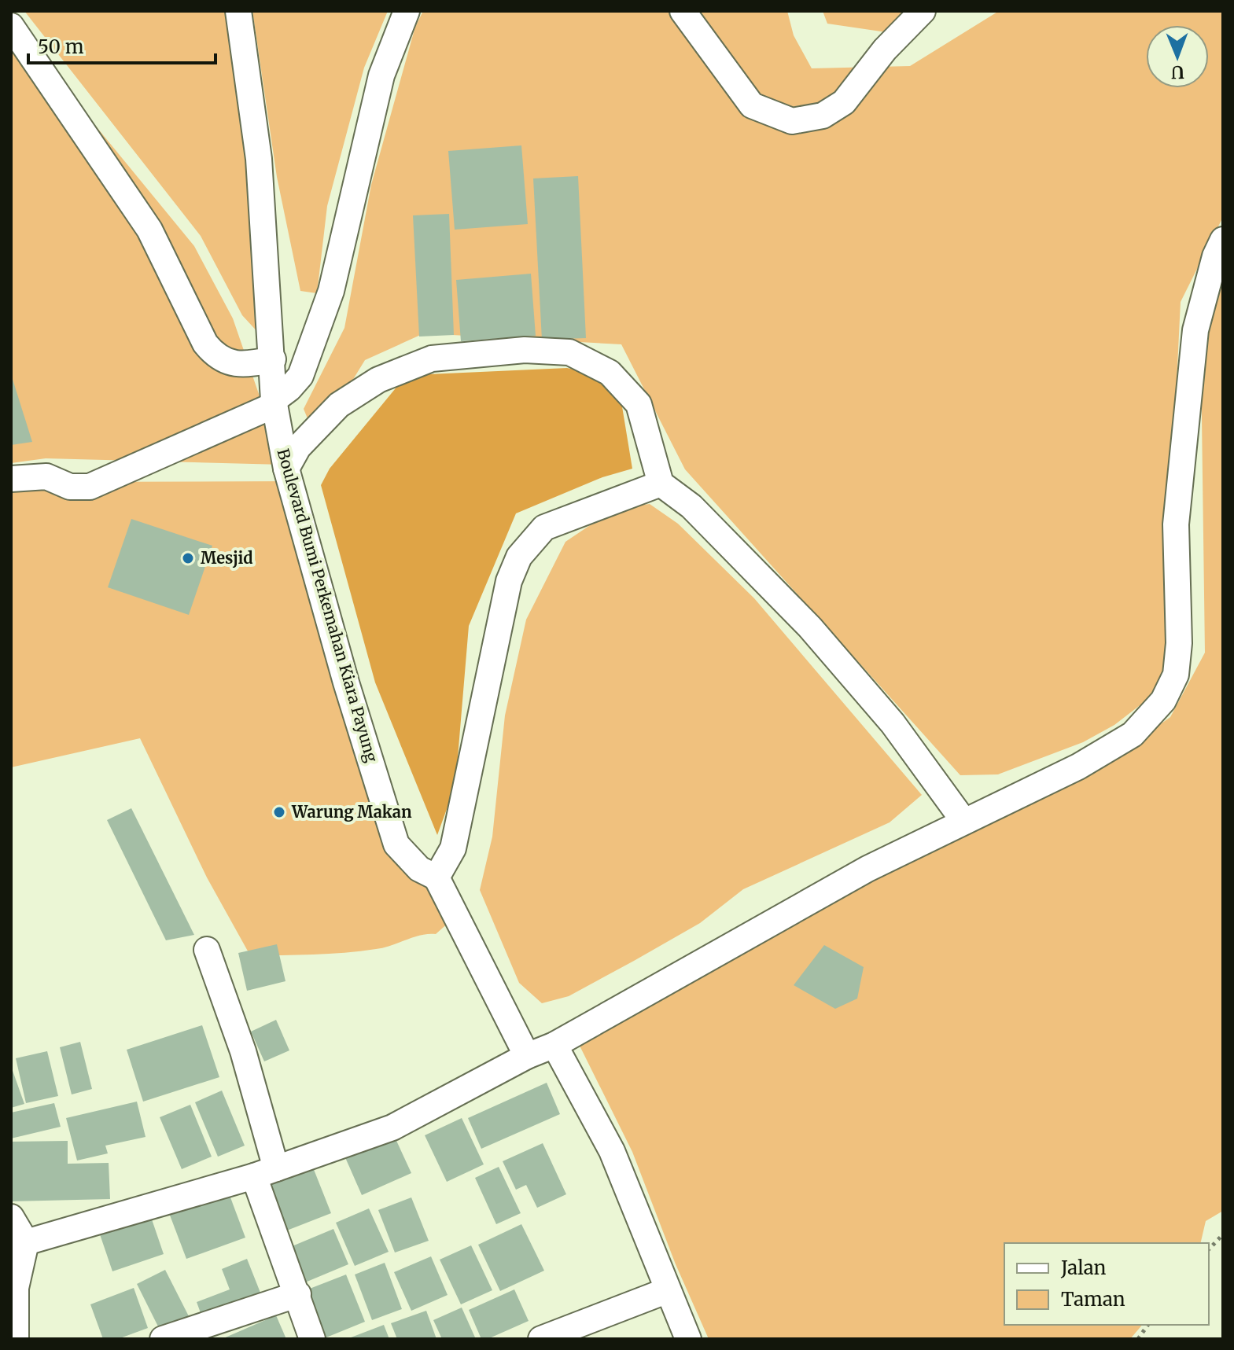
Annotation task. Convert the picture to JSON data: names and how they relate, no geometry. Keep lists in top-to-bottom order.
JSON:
{
  "streets": {
    "street": ["Boulevard Bumi Perkemahan Kiara Payung"]
  },
  "places": ["Mesjid", "Warung Makan"],
  "legend": ["Jalan", "Taman"],
  "scale_bar": "50 m",
  "north": "bottom"
}
